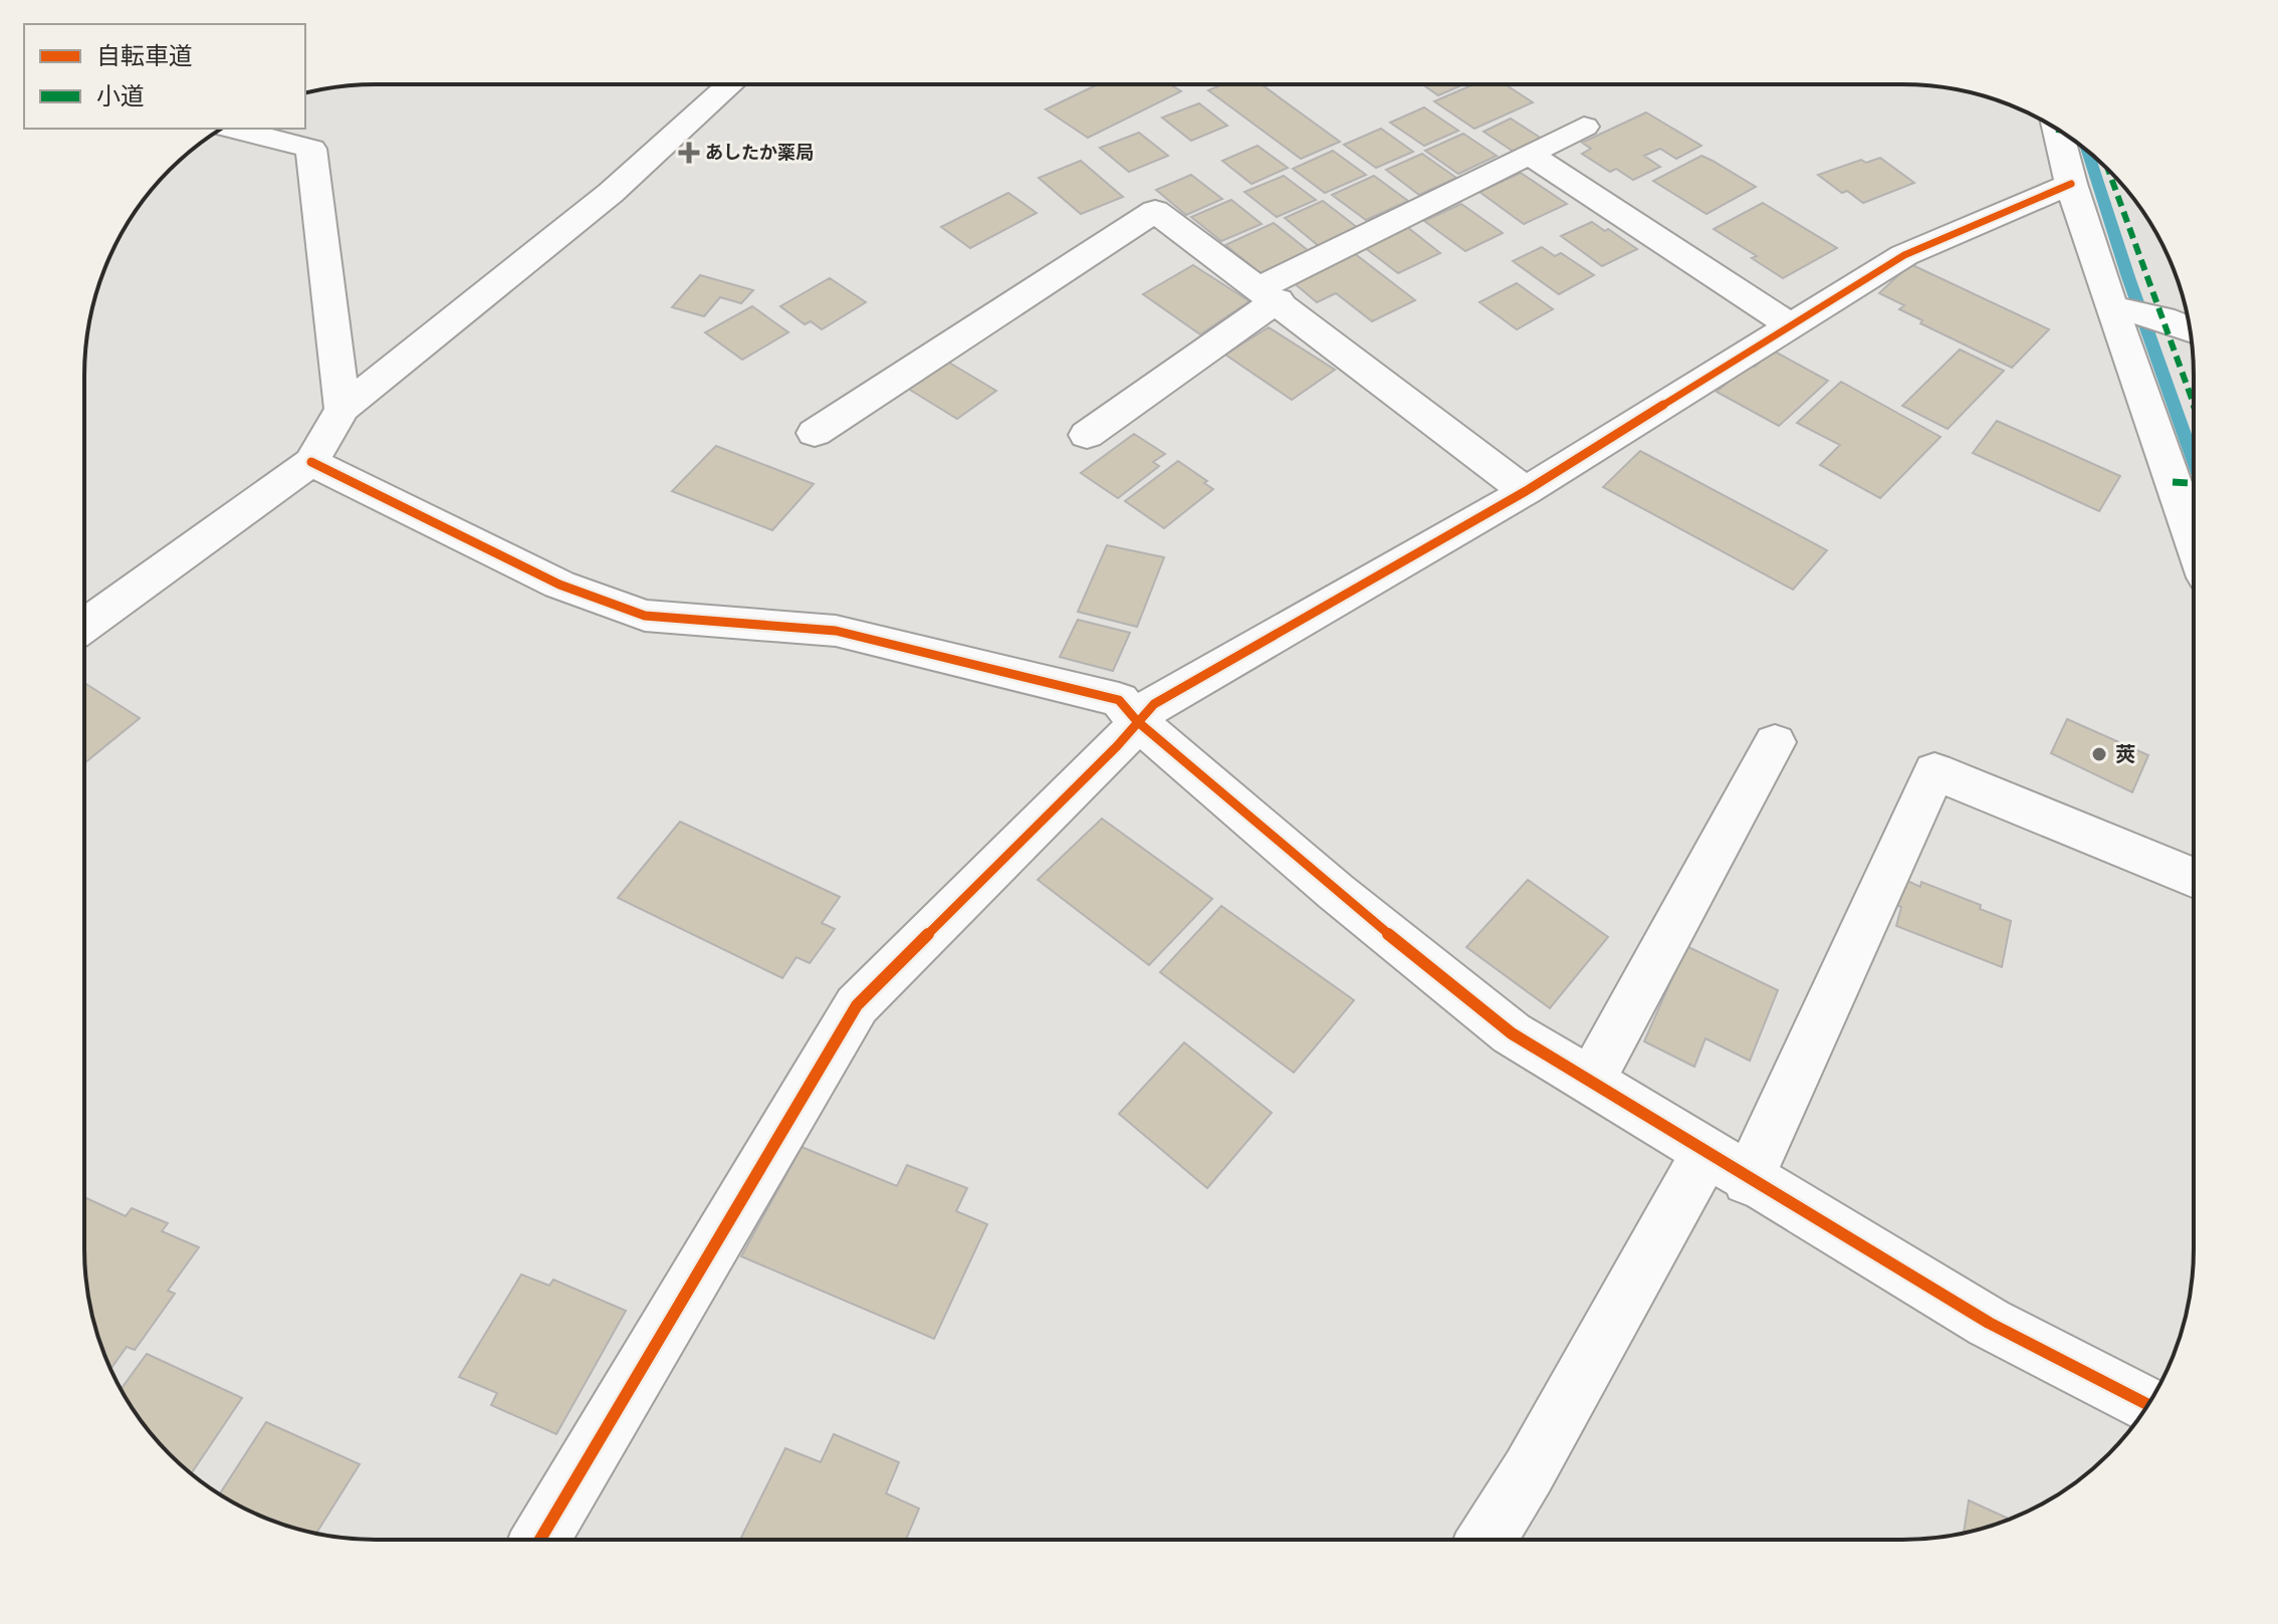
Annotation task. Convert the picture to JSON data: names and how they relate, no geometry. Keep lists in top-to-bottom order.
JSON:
{
  "places": {
    "health": ["あしたか薬局"],
    "other": ["莢"]
  },
  "legend": ["自転車道", "小道"]
}
